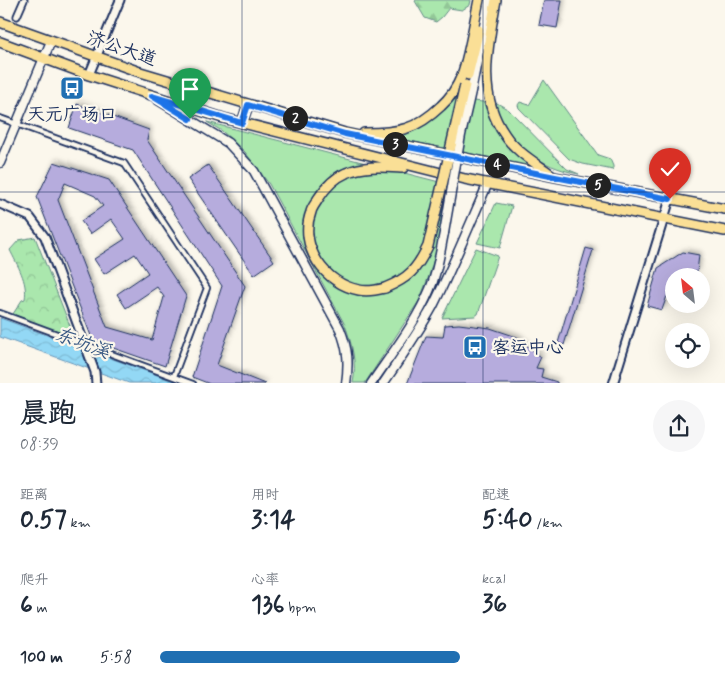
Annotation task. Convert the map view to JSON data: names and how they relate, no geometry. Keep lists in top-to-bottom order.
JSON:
{
  "streets": {
    "main road": ["济公大道"]
  },
  "water": ["东坑溪"],
  "places": {
    "bus stop": ["天元广场口", "客运中心"]
  },
  "north": "top left",
  "page": {
    "pins": [
      "2",
      "3",
      "4",
      "5"
    ],
    "heading": ["晨跑", "08:39"],
    "stats": [
      ["距离", "0.57 km"],
      ["用时", "3:14"],
      ["配速", "5:40 /km"],
      ["爬升", "6 m"],
      ["心率", "136 bpm"],
      ["kcal", "36"]
    ],
    "list": [
      {
        "name": "100 m",
        "note": "5:58"
      }
    ]
  }
}
